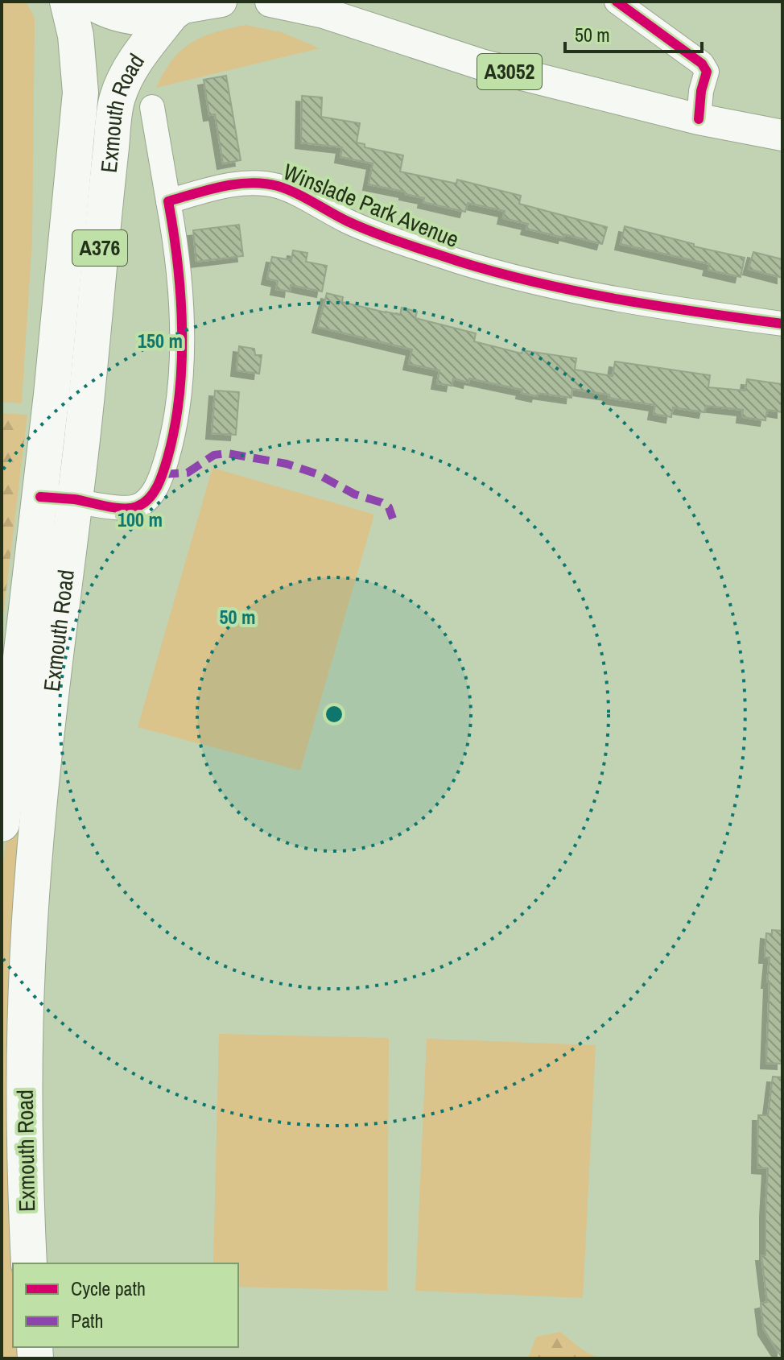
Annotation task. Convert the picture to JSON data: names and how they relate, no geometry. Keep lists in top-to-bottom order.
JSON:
{
  "streets": {
    "highway": ["Exmouth Road", "A376"],
    "main road": ["A3052"],
    "street": ["Winslade Park Avenue"]
  },
  "legend": ["Cycle path", "Path"],
  "scale_bar": "50 m",
  "rings": ["150 m", "100 m", "50 m"]
}
